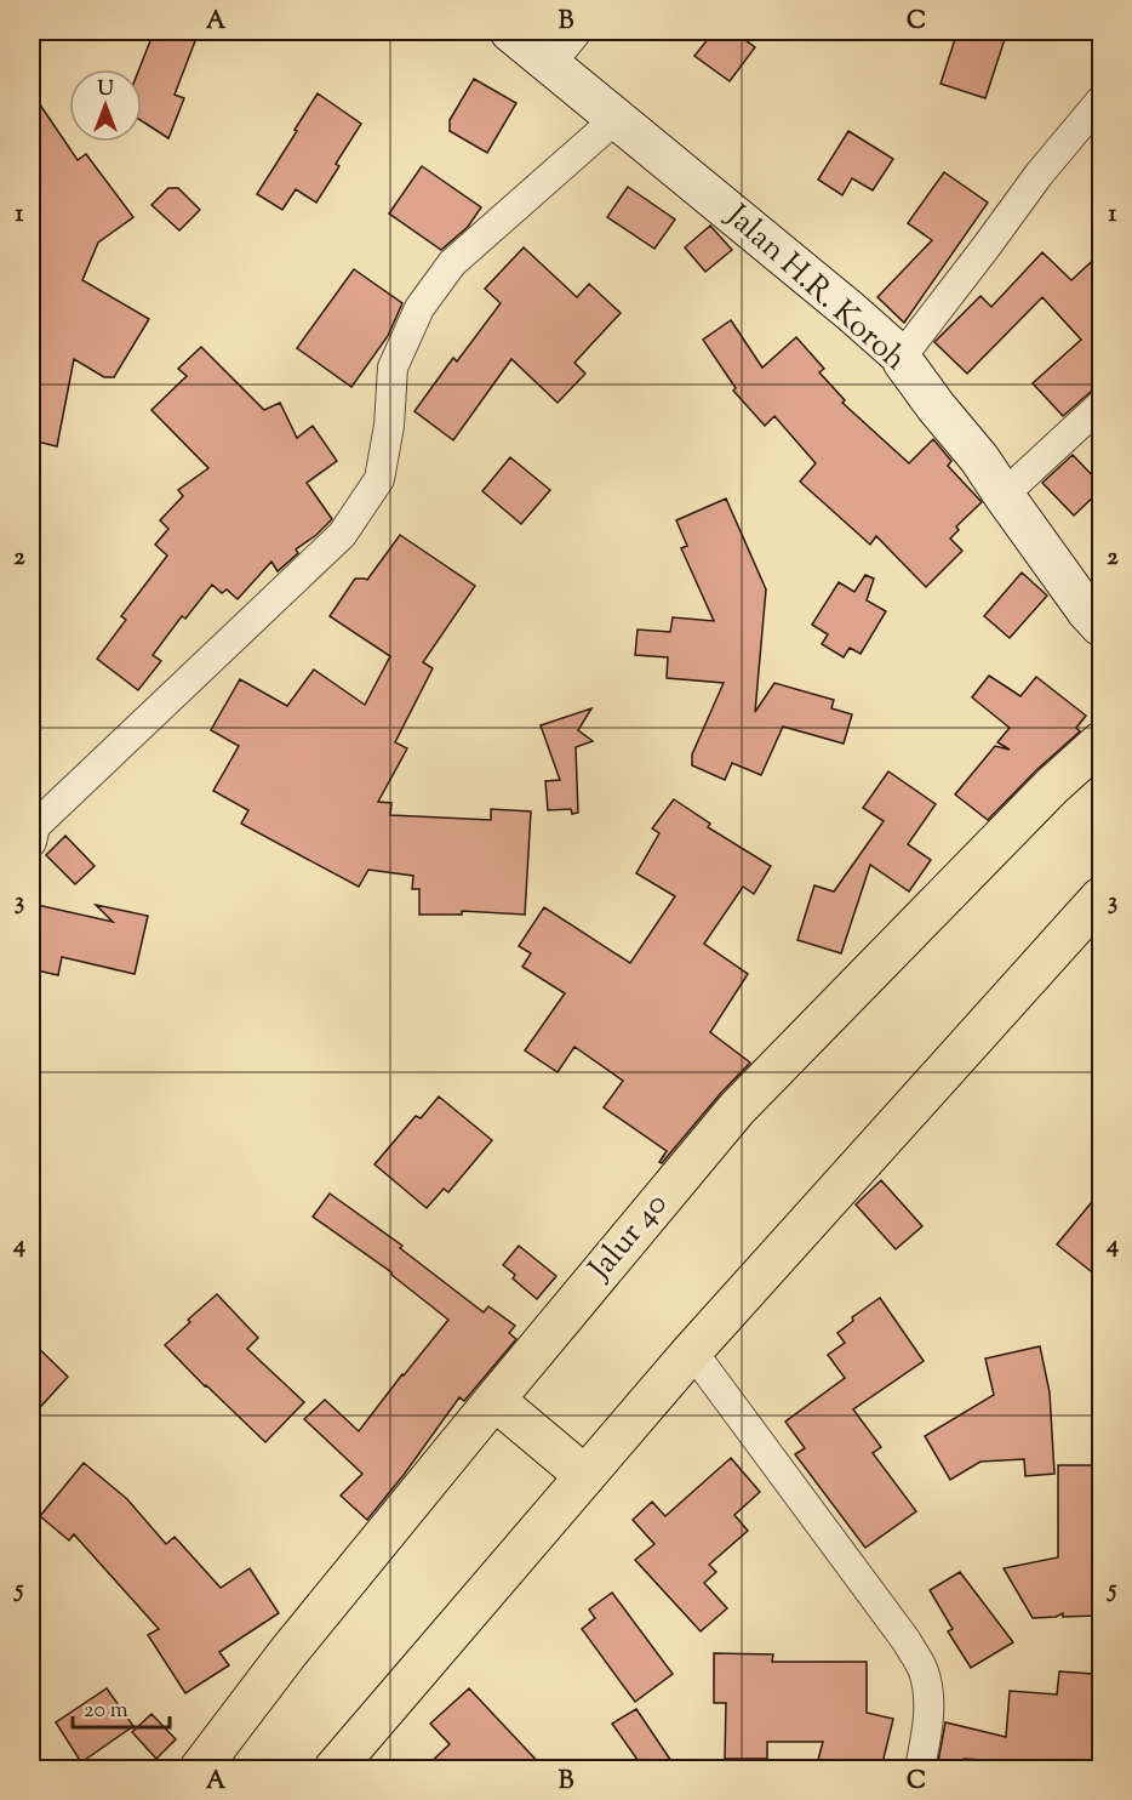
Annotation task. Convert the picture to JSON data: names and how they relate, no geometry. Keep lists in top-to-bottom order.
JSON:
{
  "streets": {
    "highway": ["Jalur 40"],
    "main road": ["Jalan H.R. Koroh"]
  },
  "scale_bar": "20 m",
  "north": "top",
  "grid": {
    "columns": ["A", "B", "C"],
    "rows": [
      "1",
      "2",
      "3",
      "4",
      "5"
    ]
  }
}
